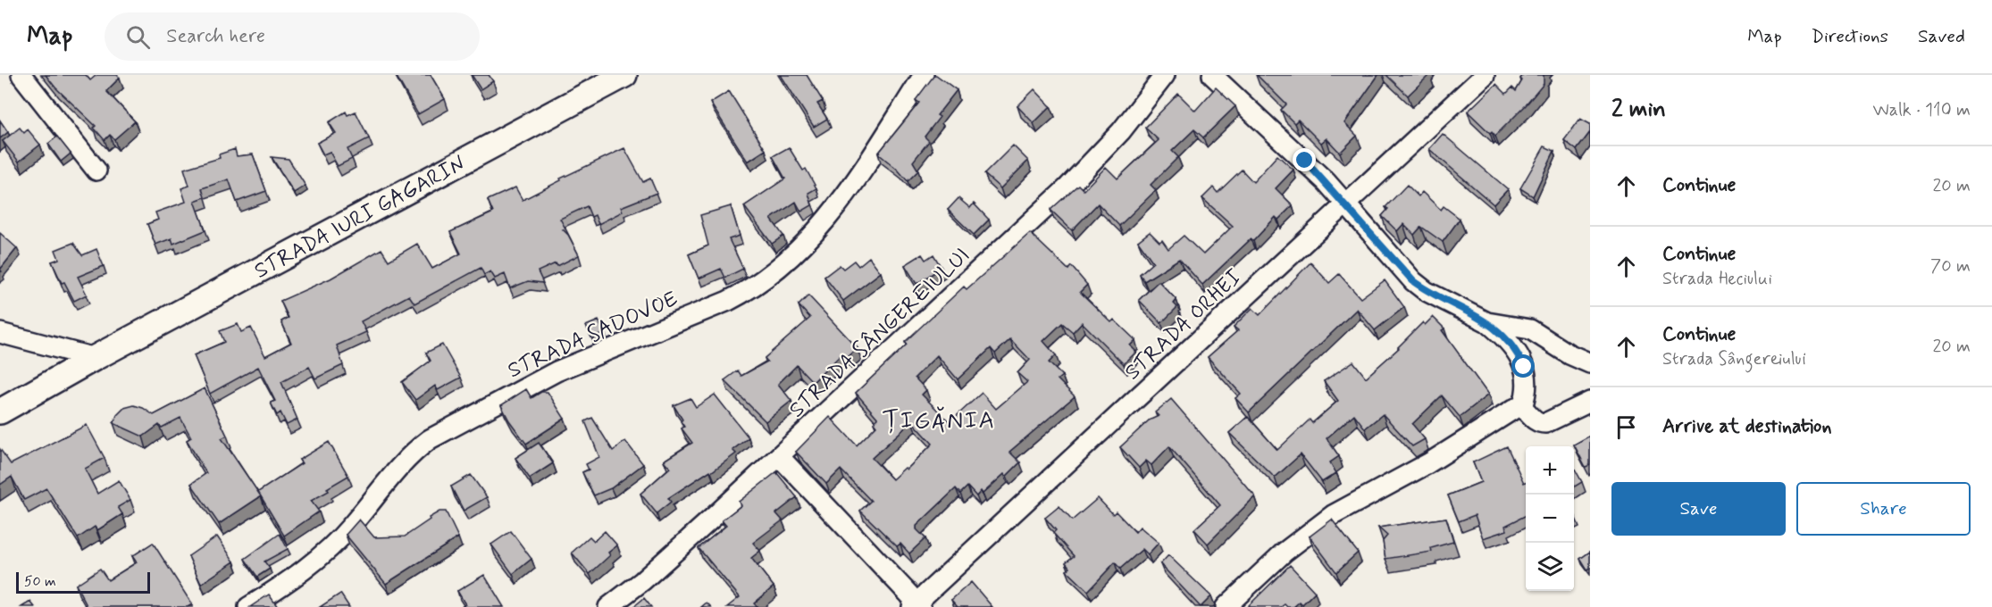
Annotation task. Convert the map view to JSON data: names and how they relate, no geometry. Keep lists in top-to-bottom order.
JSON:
{
  "streets": {
    "main road": ["STRADA IURI GAGARIN"],
    "street": ["STRADA ORHEI", "STRADA SÂNGEREIULUI", "STRADA SADOVOE"]
  },
  "districts": ["ȚIGĂNIA"],
  "scale_bar": "50 m",
  "page": {
    "header": "Map",
    "search": "Search here",
    "nav": ["Map", "Directions", "Saved"],
    "heading": ["2 min", "Walk · 110 m"],
    "list": [
      ["Continue", "20 m"],
      ["Continue", "Strada Heciului", "70 m"],
      ["Continue", "Strada Sângereiului", "20 m"],
      "Arrive at destination"
    ],
    "map_buttons": ["+", "−"],
    "buttons": ["Save", "Share"],
    "scale": "50 m"
  }
}
